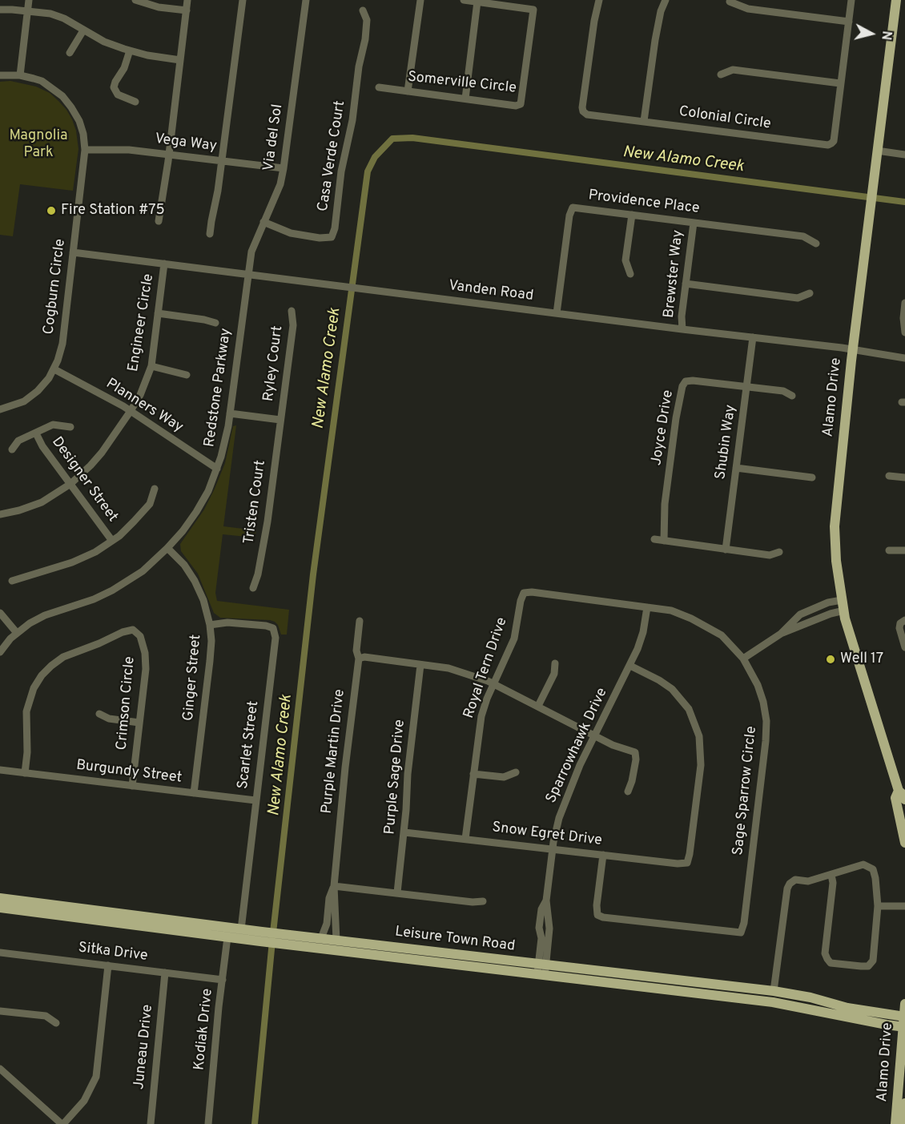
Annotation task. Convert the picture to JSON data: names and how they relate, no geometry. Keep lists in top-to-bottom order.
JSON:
{
  "streets": {
    "main road": ["Alamo Drive", "Leisure Town Road"],
    "street": [
      "Somerville Circle",
      "Colonial Circle",
      "Via del Sol",
      "Vega Way",
      "Casa Verde Court",
      "Providence Place",
      "Brewster Way",
      "Cogburn Circle",
      "Vanden Road",
      "Engineer Circle",
      "Ryley Court",
      "Redstone Parkway",
      "Planners Way",
      "Joyce Drive",
      "Shubin Way",
      "Designer Street",
      "Tristen Court",
      "Royal Tern Drive",
      "Ginger Street",
      "Crimson Circle",
      "Scarlet Street",
      "Sparrowhawk Drive",
      "Purple Martin Drive",
      "Burgundy Street",
      "Purple Sage Drive",
      "Sage Sparrow Circle",
      "Snow Egret Drive",
      "Sitka Drive",
      "Kodiak Drive",
      "Juneau Drive"
    ]
  },
  "crossings": [
    ["Via del Sol", "Vega Way"],
    ["Via del Sol", "Casa Verde Court"],
    ["Via del Sol", "Vanden Road"],
    ["Via del Sol", "Redstone Parkway"],
    ["Vega Way", "Cogburn Circle"],
    ["Providence Place", "Brewster Way"],
    ["Providence Place", "Vanden Road"],
    ["Brewster Way", "Vanden Road"],
    ["Cogburn Circle", "Vanden Road"],
    ["Cogburn Circle", "Planners Way"],
    ["Vanden Road", "Engineer Circle"],
    ["Vanden Road", "Redstone Parkway"],
    ["Vanden Road", "Alamo Drive"],
    ["Vanden Road", "Shubin Way"],
    ["Engineer Circle", "Planners Way"],
    ["Engineer Circle", "Designer Street"],
    ["Ryley Court", "Tristen Court"],
    ["Redstone Parkway", "Planners Way"],
    ["Redstone Parkway", "Ginger Street"],
    ["Alamo Drive", "Leisure Town Road"],
    ["Joyce Drive", "Shubin Way"],
    ["Royal Tern Drive", "Sage Sparrow Circle"],
    ["Royal Tern Drive", "Snow Egret Drive"],
    ["Ginger Street", "Scarlet Street"],
    ["Ginger Street", "Burgundy Street"],
    ["Crimson Circle", "Burgundy Street"],
    ["Scarlet Street", "Burgundy Street"],
    ["Scarlet Street", "Leisure Town Road"],
    ["Sparrowhawk Drive", "Sage Sparrow Circle"],
    ["Sparrowhawk Drive", "Snow Egret Drive"],
    ["Sparrowhawk Drive", "Leisure Town Road"],
    ["Purple Martin Drive", "Leisure Town Road"],
    ["Purple Sage Drive", "Snow Egret Drive"],
    ["Sage Sparrow Circle", "Snow Egret Drive"],
    ["Leisure Town Road", "Kodiak Drive"],
    ["Sitka Drive", "Kodiak Drive"],
    ["Sitka Drive", "Juneau Drive"]
  ],
  "water": ["New Alamo Creek"],
  "parks": ["Magnolia Park"],
  "places": ["Fire Station #75", "Well 17"],
  "north": "right"
}
